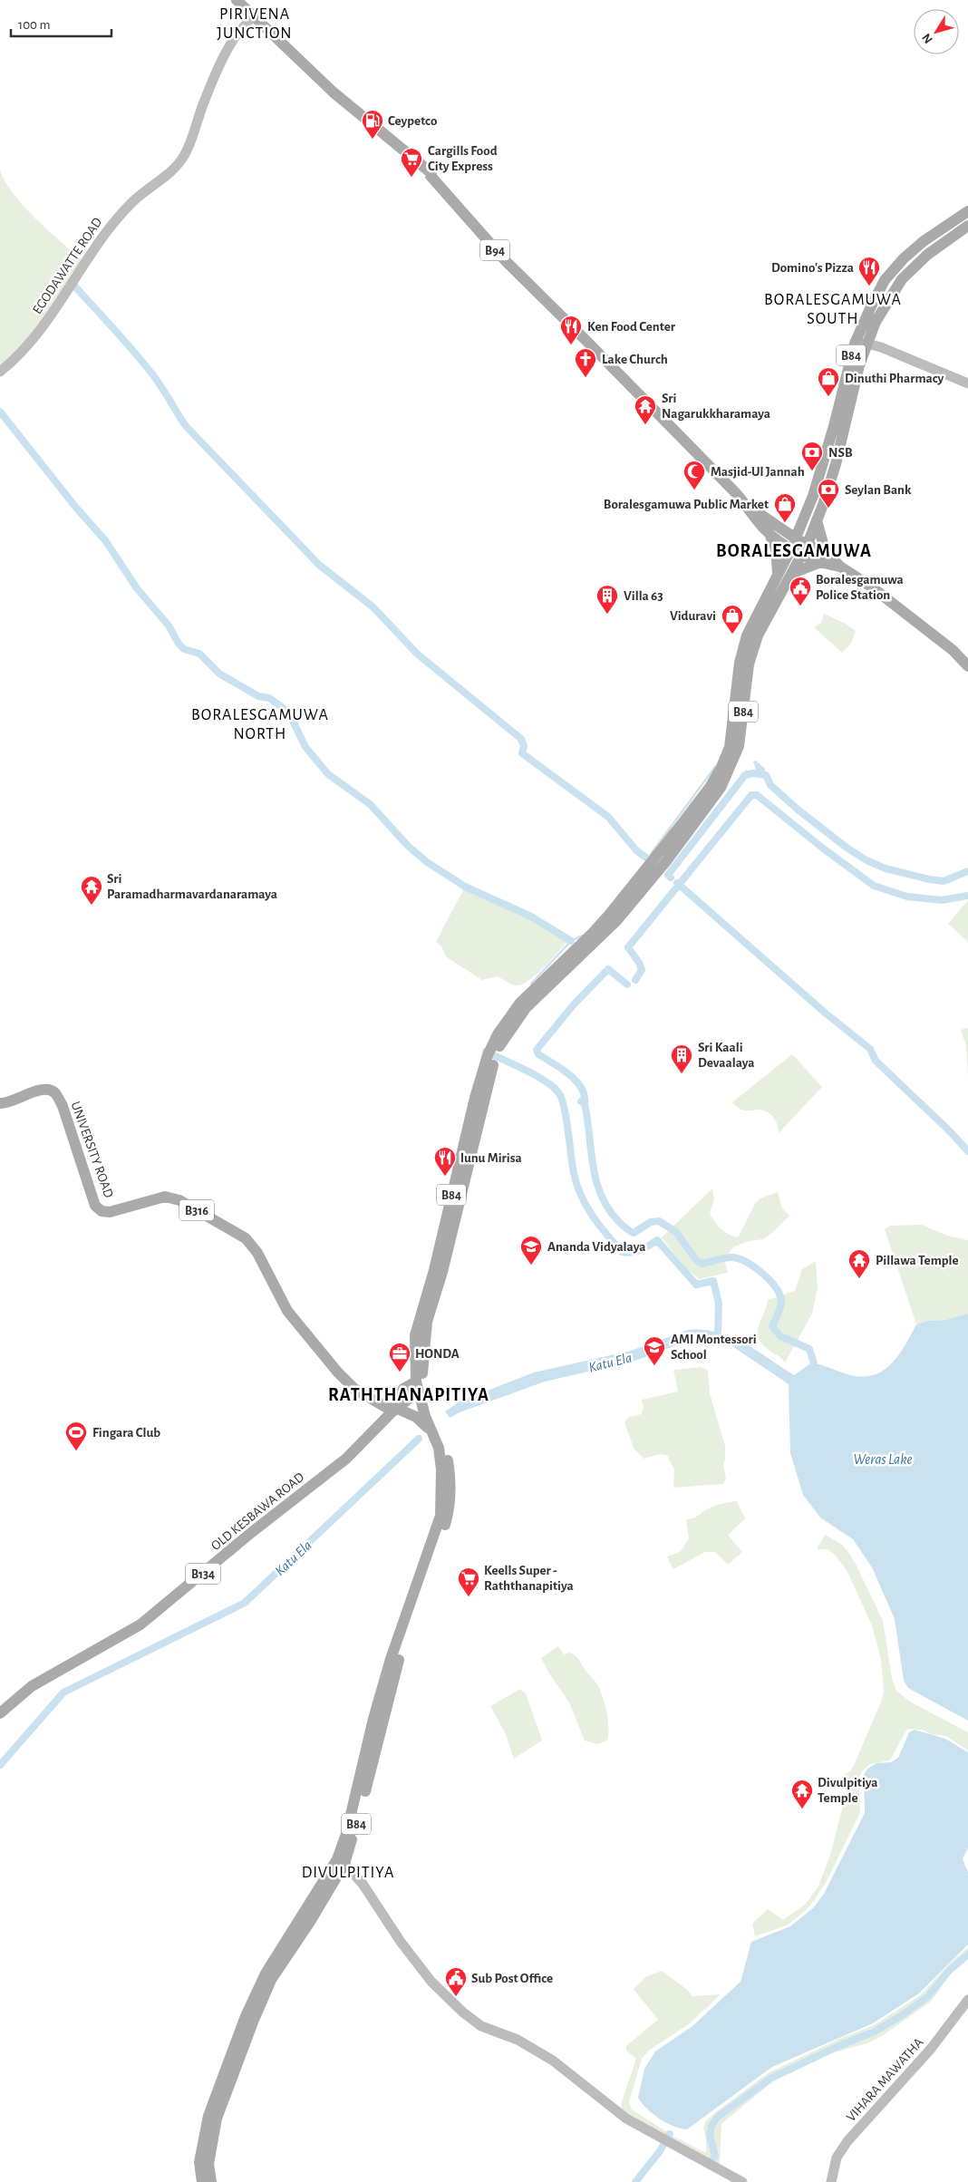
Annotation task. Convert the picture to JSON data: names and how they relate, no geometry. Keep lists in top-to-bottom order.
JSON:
{
  "streets": {
    "main road": [
      "B94",
      "B84",
      "UNIVERSITY ROAD",
      "B316",
      "OLD KESBAWA ROAD",
      "B134"
    ],
    "street": ["EGODAWATTE ROAD", "VIHARA MAWATHA"]
  },
  "crossings": [
    ["B94", "EGODAWATTE ROAD"],
    ["B94", "B84"],
    ["B84", "OLD KESBAWA ROAD"],
    ["UNIVERSITY ROAD", "OLD KESBAWA ROAD"]
  ],
  "districts": [
    "PIRIVENA JUNCTION",
    "BORALESGAMUWA SOUTH",
    "BORALESGAMUWA",
    "BORALESGAMUWA NORTH",
    "RATHTHANAPITIYA",
    "DIVULPITIYA"
  ],
  "water": ["Katu Ela", "Weras Lake"],
  "places": {
    "fuel station": ["Ceypetco"],
    "supermarket": ["Cargills Food City Express", "Keells Super - Raththanapitiya"],
    "restaurant": ["Domino's Pizza", "Ken Food Center", "lunu Mirisa"],
    "church": ["Lake Church"],
    "shop": ["Dinuthi Pharmacy", "Boralesgamuwa Public Market", "Viduravi"],
    "temple": [
      "Sri Nagarukkharamaya",
      "Sri Paramadharmavardanaramaya",
      "Pillawa Temple",
      "Divulpitiya Temple"
    ],
    "bank": ["NSB", "Seylan Bank"],
    "mosque": ["Masjid-Ul Jannah"],
    "public building": ["Boralesgamuwa Police Station", "Sub Post Office"],
    "building": ["Villa 63", "Sri Kaali Devaalaya"],
    "school or university": ["Ananda Vidyalaya", "AMI Montessori School"],
    "office": ["HONDA"],
    "sports": ["Fingara Club"]
  },
  "scale_bar": "100 m",
  "north": "bottom left"
}
